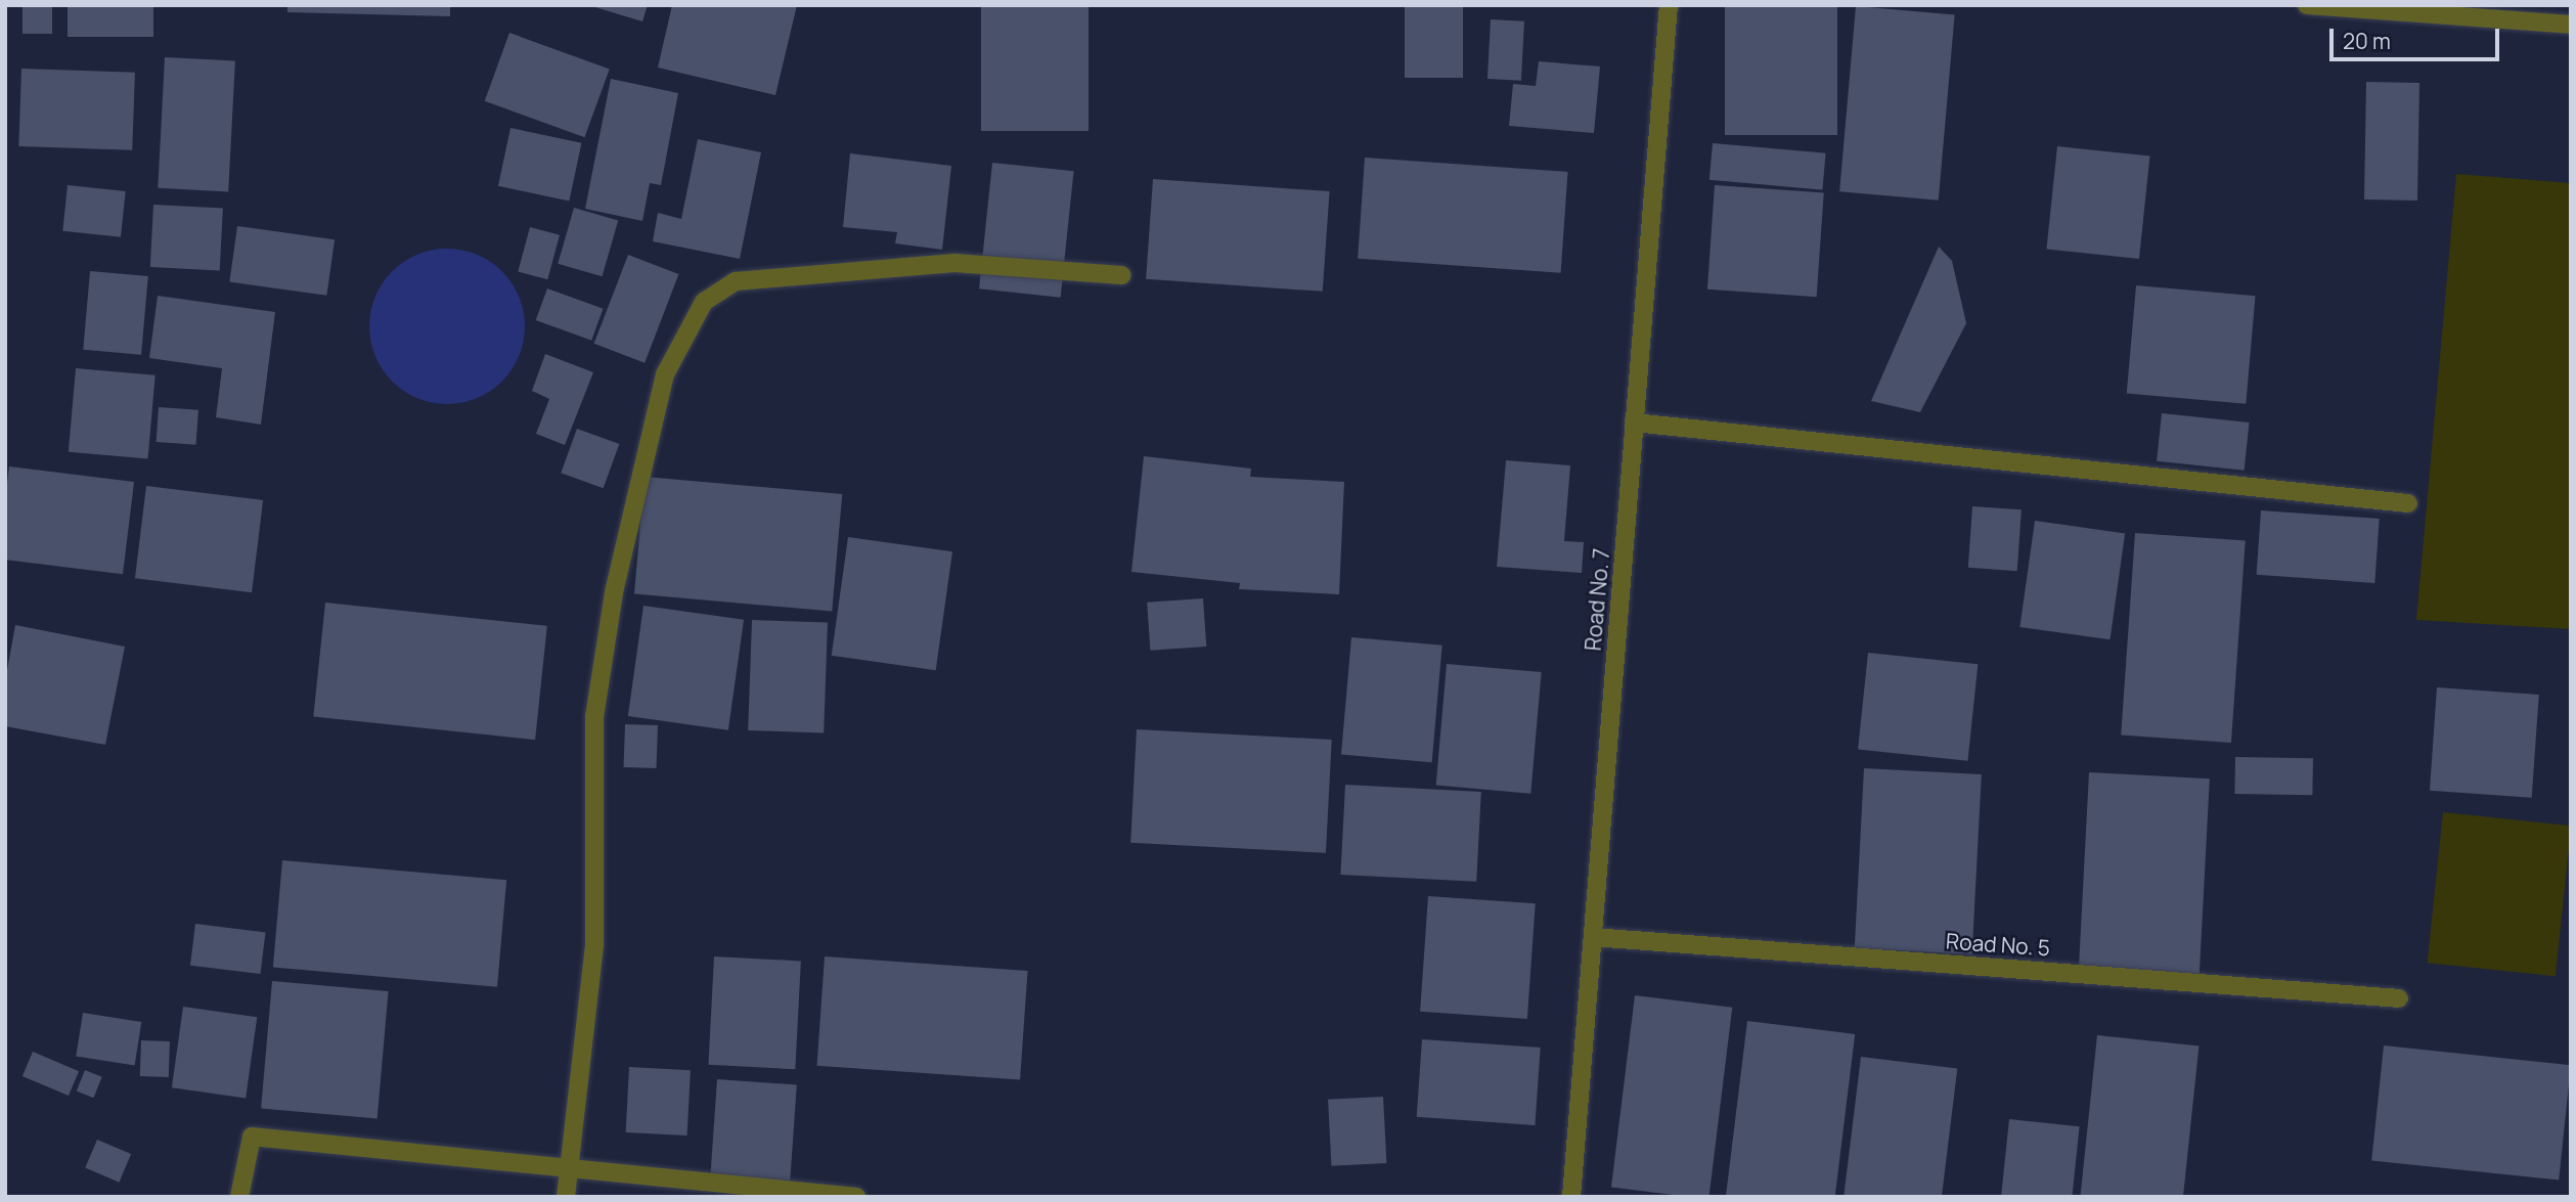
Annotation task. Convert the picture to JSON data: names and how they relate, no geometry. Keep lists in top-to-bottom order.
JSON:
{
  "streets": {
    "street": ["Road No. 7", "Road No. 5"]
  },
  "crossings": [
    ["Road No. 7", "Road No. 5"]
  ],
  "scale_bar": "20 m"
}
